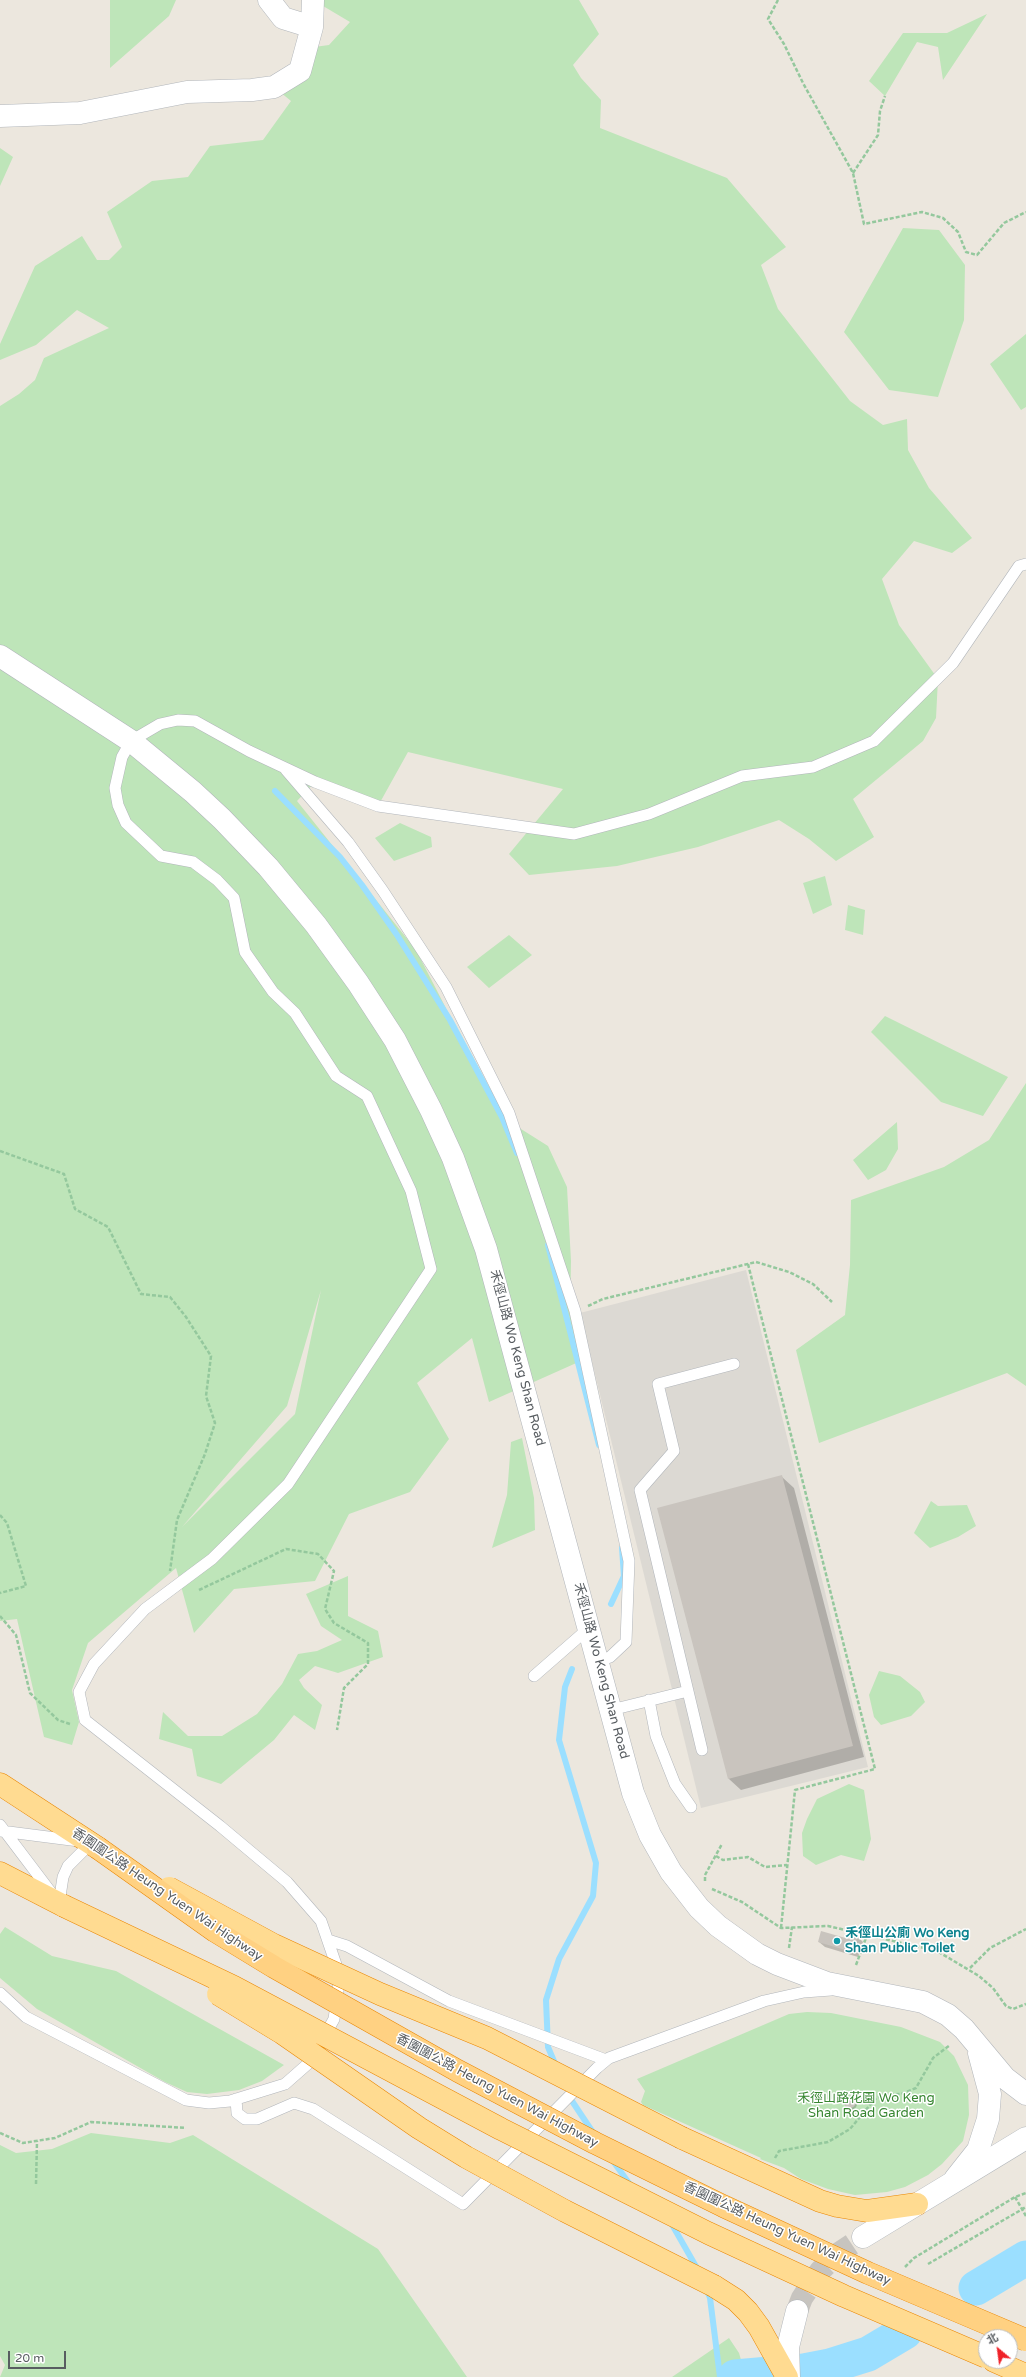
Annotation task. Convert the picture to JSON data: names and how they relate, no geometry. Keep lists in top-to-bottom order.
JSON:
{
  "streets": {
    "highway": ["香園圍公路 Heung Yuen Wai Highway"],
    "street": ["禾徑山路 Wo Keng Shan Road"]
  },
  "parks": ["禾徑山路花園 Wo Keng Shan Road Garden"],
  "places": ["禾徑山公廁 Wo Keng Shan Public Toilet"],
  "scale_bar": "20 m",
  "north": "top left"
}
